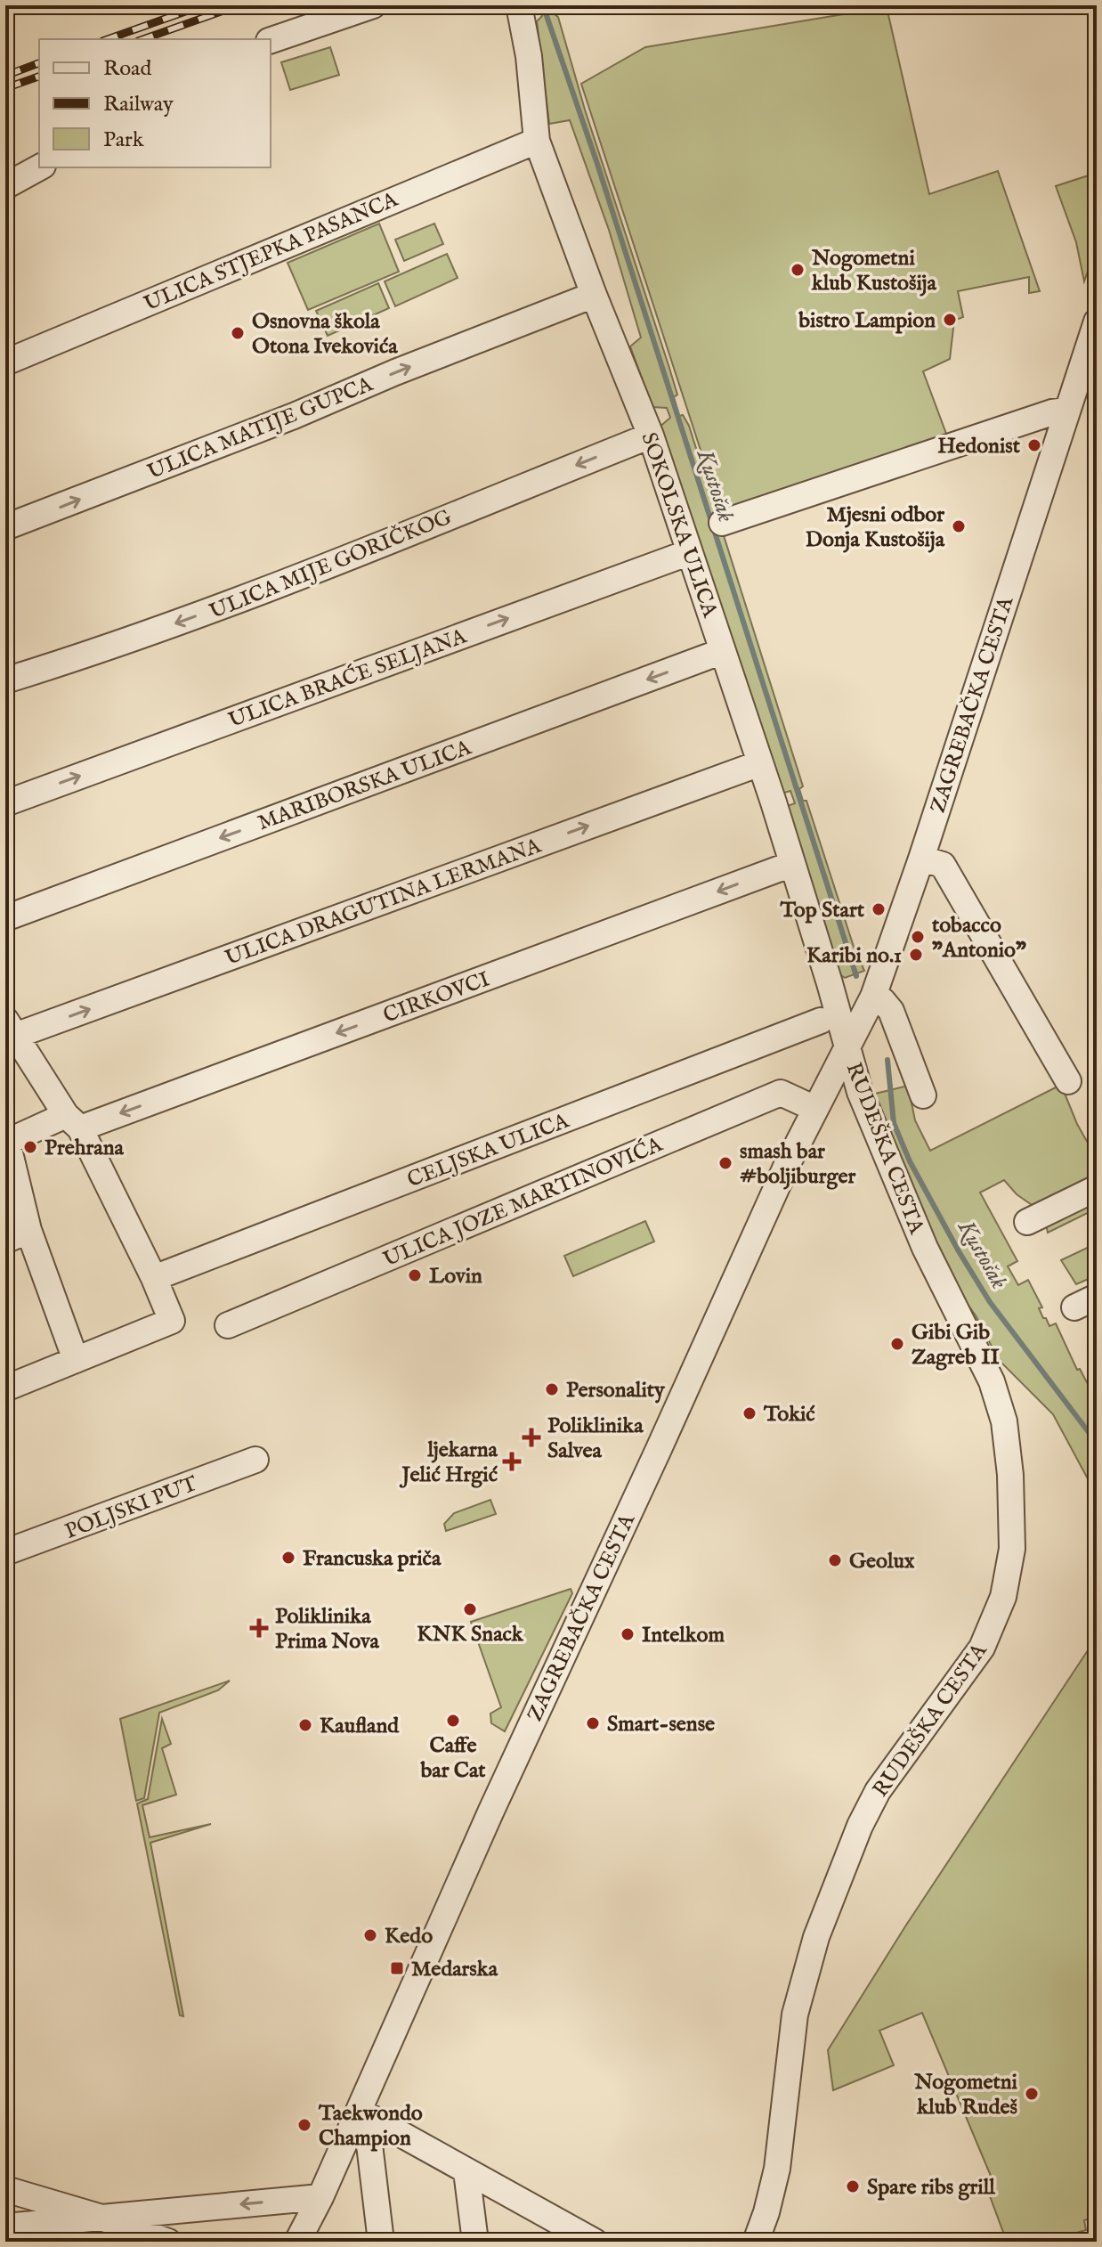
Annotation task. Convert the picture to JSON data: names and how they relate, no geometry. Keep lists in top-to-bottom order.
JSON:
{
  "streets": {
    "street": [
      "ULICA STJEPKA PASANCA",
      "ULICA MATIJE GUPCA",
      "SOKOLSKA ULICA",
      "ULICA MIJE GORIČKOG",
      "ULICA BRAĆE SELJANA",
      "ZAGREBAČKA CESTA",
      "MARIBORSKA ULICA",
      "ULICA DRAGUTINA LERMANA",
      "CIRKOVCI",
      "RUDEŠKA CESTA",
      "CELJSKA ULICA",
      "ULICA JOZE MARTINOVIĆA",
      "POLJSKI PUT"
    ]
  },
  "crossings": [
    ["ULICA STJEPKA PASANCA", "SOKOLSKA ULICA"],
    ["ULICA MATIJE GUPCA", "SOKOLSKA ULICA"],
    ["SOKOLSKA ULICA", "ULICA MIJE GORIČKOG"],
    ["SOKOLSKA ULICA", "ULICA BRAĆE SELJANA"],
    ["SOKOLSKA ULICA", "ZAGREBAČKA CESTA"],
    ["SOKOLSKA ULICA", "MARIBORSKA ULICA"],
    ["SOKOLSKA ULICA", "ULICA DRAGUTINA LERMANA"],
    ["SOKOLSKA ULICA", "CIRKOVCI"],
    ["SOKOLSKA ULICA", "RUDEŠKA CESTA"],
    ["ZAGREBAČKA CESTA", "RUDEŠKA CESTA"],
    ["ZAGREBAČKA CESTA", "ULICA JOZE MARTINOVIĆA"]
  ],
  "one_way": [
    "ULICA MATIJE GUPCA",
    "ULICA MIJE GORIČKOG",
    "ULICA BRAĆE SELJANA",
    "MARIBORSKA ULICA",
    "ULICA DRAGUTINA LERMANA",
    "CIRKOVCI"
  ],
  "water": ["Kustošak"],
  "places": {
    "other": [
      "Nogometni klub Kustošija",
      "bistro Lampion",
      "Osnovna škola Otona Ivekovića",
      "Hedonist",
      "Mjesni odbor Donja Kustošija",
      "Top Start",
      "tobacco \"Antonio\"",
      "Karibi no.1",
      "Prehrana",
      "smash bar #boljiburger",
      "Lovin",
      "Gibi Gib Zagreb II",
      "Personality",
      "Tokić",
      "Francuska priča",
      "Geolux",
      "KNK Snack",
      "Intelkom",
      "Caffe bar Cat",
      "Smart-sense",
      "Kaufland",
      "Kedo",
      "Nogometni klub Rudeš",
      "Taekwondo Champion",
      "Spare ribs grill"
    ],
    "health": ["Poliklinika Salvea", "ljekarna Jelić Hrgić", "Poliklinika Prima Nova"],
    "transit": ["Medarska"]
  },
  "legend": ["Road", "Railway", "Park"]
}
